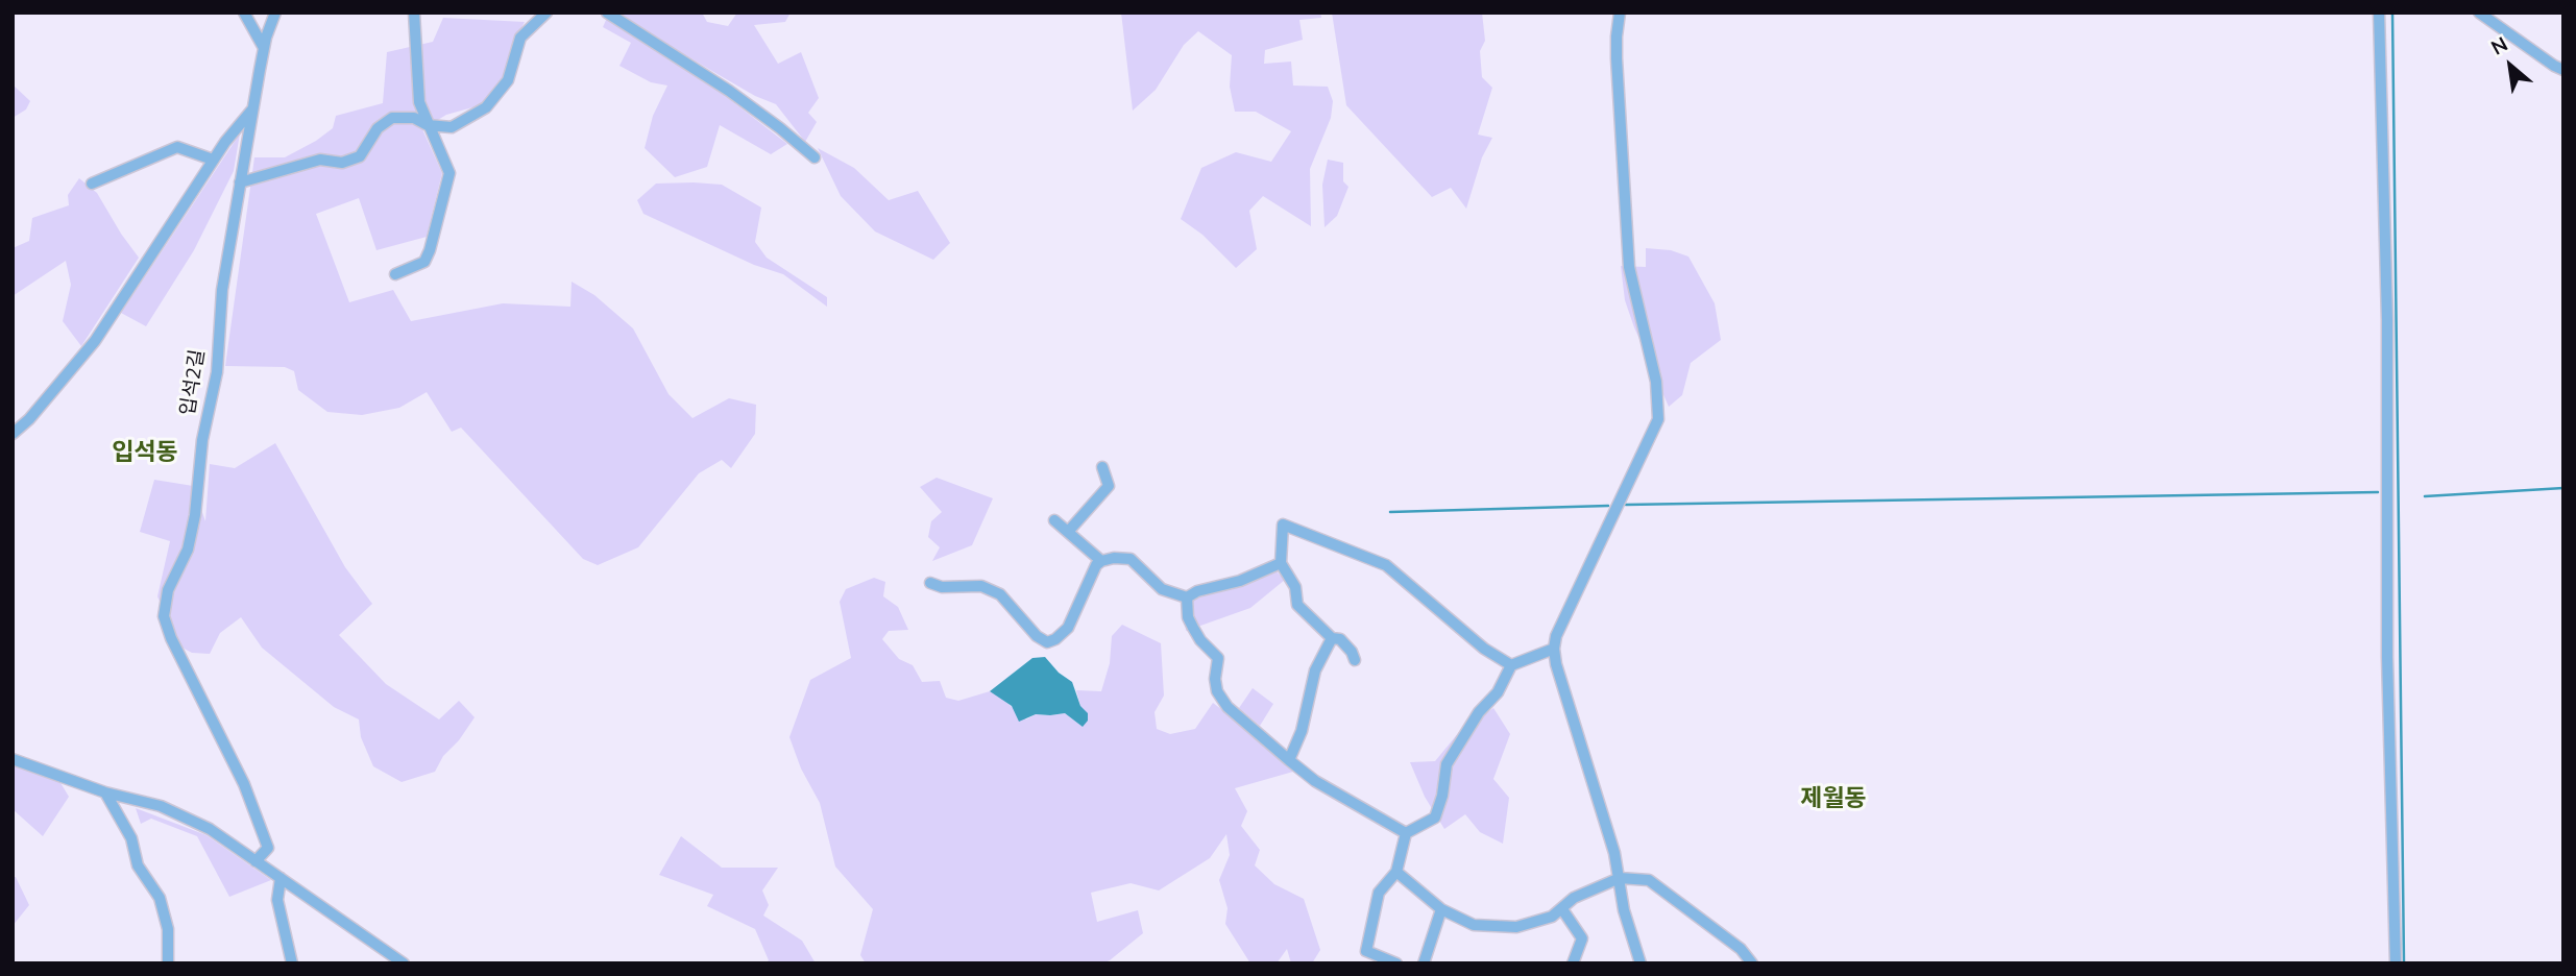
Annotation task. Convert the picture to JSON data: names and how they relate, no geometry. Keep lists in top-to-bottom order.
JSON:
{
  "streets": {
    "street": ["입석2길"]
  },
  "districts": ["입석동", "제월동"],
  "north": "top left"
}
